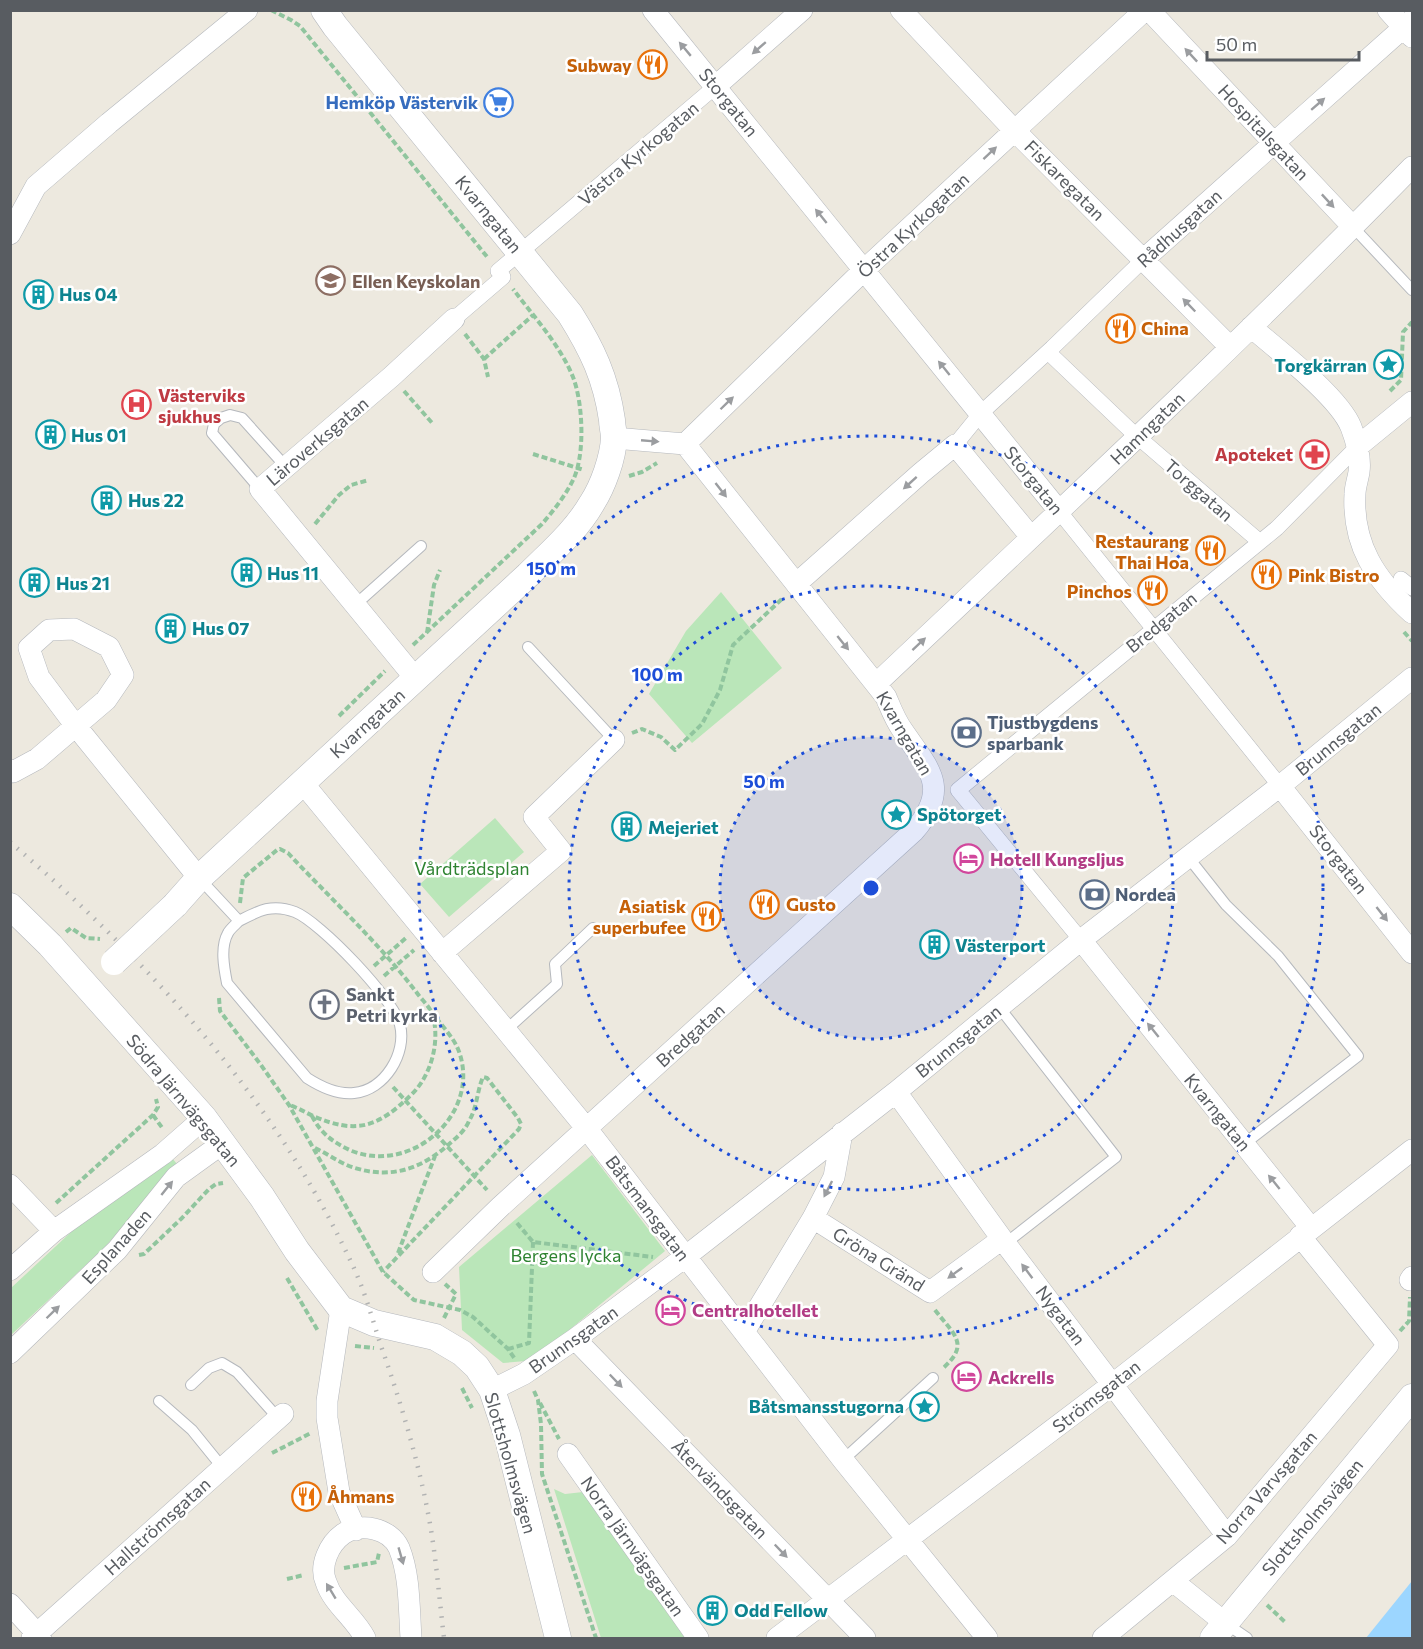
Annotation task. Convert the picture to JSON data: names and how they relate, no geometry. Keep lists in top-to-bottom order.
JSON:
{
  "streets": {
    "street": [
      "Storgatan",
      "Hospitalsgatan",
      "Västra Kyrkogatan",
      "Fiskaregatan",
      "Kvarngatan",
      "Östra Kyrkogatan",
      "Rådhusgatan",
      "Hamngatan",
      "Läroverksgatan",
      "Torggatan",
      "Bredgatan",
      "Brunnsgatan",
      "Södra Järnvägsgatan",
      "Båtsmansgatan",
      "Esplanaden",
      "Gröna Gränd",
      "Nygatan",
      "Strömsgatan",
      "Slottsholmsvägen",
      "Norra Varvsgatan",
      "Återvändsgatan",
      "Hallströmsgatan",
      "Norra Järnvägsgatan"
    ]
  },
  "crossings": [
    ["Storgatan", "Västra Kyrkogatan"],
    ["Storgatan", "Östra Kyrkogatan"],
    ["Storgatan", "Rådhusgatan"],
    ["Storgatan", "Hamngatan"],
    ["Storgatan", "Bredgatan"],
    ["Storgatan", "Brunnsgatan"],
    ["Hospitalsgatan", "Rådhusgatan"],
    ["Hospitalsgatan", "Hamngatan"],
    ["Västra Kyrkogatan", "Kvarngatan"],
    ["Västra Kyrkogatan", "Läroverksgatan"],
    ["Fiskaregatan", "Östra Kyrkogatan"],
    ["Fiskaregatan", "Rådhusgatan"],
    ["Fiskaregatan", "Hamngatan"],
    ["Kvarngatan", "Östra Kyrkogatan"],
    ["Kvarngatan", "Rådhusgatan"],
    ["Kvarngatan", "Hamngatan"],
    ["Kvarngatan", "Läroverksgatan"],
    ["Kvarngatan", "Bredgatan"],
    ["Kvarngatan", "Brunnsgatan"],
    ["Kvarngatan", "Södra Järnvägsgatan"],
    ["Kvarngatan", "Båtsmansgatan"],
    ["Kvarngatan", "Strömsgatan"],
    ["Kvarngatan", "Norra Varvsgatan"],
    ["Rådhusgatan", "Torggatan"],
    ["Hamngatan", "Torggatan"],
    ["Torggatan", "Bredgatan"],
    ["Bredgatan", "Båtsmansgatan"],
    ["Brunnsgatan", "Båtsmansgatan"],
    ["Brunnsgatan", "Nygatan"],
    ["Brunnsgatan", "Slottsholmsvägen"],
    ["Brunnsgatan", "Återvändsgatan"],
    ["Södra Järnvägsgatan", "Esplanaden"],
    ["Södra Järnvägsgatan", "Slottsholmsvägen"],
    ["Båtsmansgatan", "Strömsgatan"],
    ["Gröna Gränd", "Nygatan"],
    ["Nygatan", "Strömsgatan"],
    ["Nygatan", "Norra Varvsgatan"],
    ["Strömsgatan", "Återvändsgatan"]
  ],
  "one_way": ["Östra Kyrkogatan", "Gröna Gränd", "Återvändsgatan"],
  "parks": ["Vårdträdsplan", "Bergens lycka"],
  "places": {
    "restaurant": [
      "Subway",
      "China",
      "Restaurang Thai Hoa",
      "Pink Bistro",
      "Pinchos",
      "Gusto",
      "Asiatisk superbufee",
      "Åhmans"
    ],
    "supermarket": ["Hemköp Västervik"],
    "school or university": ["Ellen Keyskolan"],
    "building": [
      "Hus 04",
      "Hus 01",
      "Hus 22",
      "Hus 11",
      "Hus 21",
      "Hus 07",
      "Mejeriet",
      "Västerport",
      "Odd Fellow"
    ],
    "place": ["Torgkärran", "Spötorget", "Båtsmansstugorna"],
    "hospital": ["Västerviks sjukhus"],
    "pharmacy": ["Apoteket"],
    "bank": ["Tjustbygdens sparbank", "Nordea"],
    "hotel": ["Hotell Kungsljus", "Centralhotellet", "Ackrells"],
    "church": ["Sankt Petri kyrka"]
  },
  "scale_bar": "50 m",
  "rings": ["150 m", "100 m", "50 m"]
}
